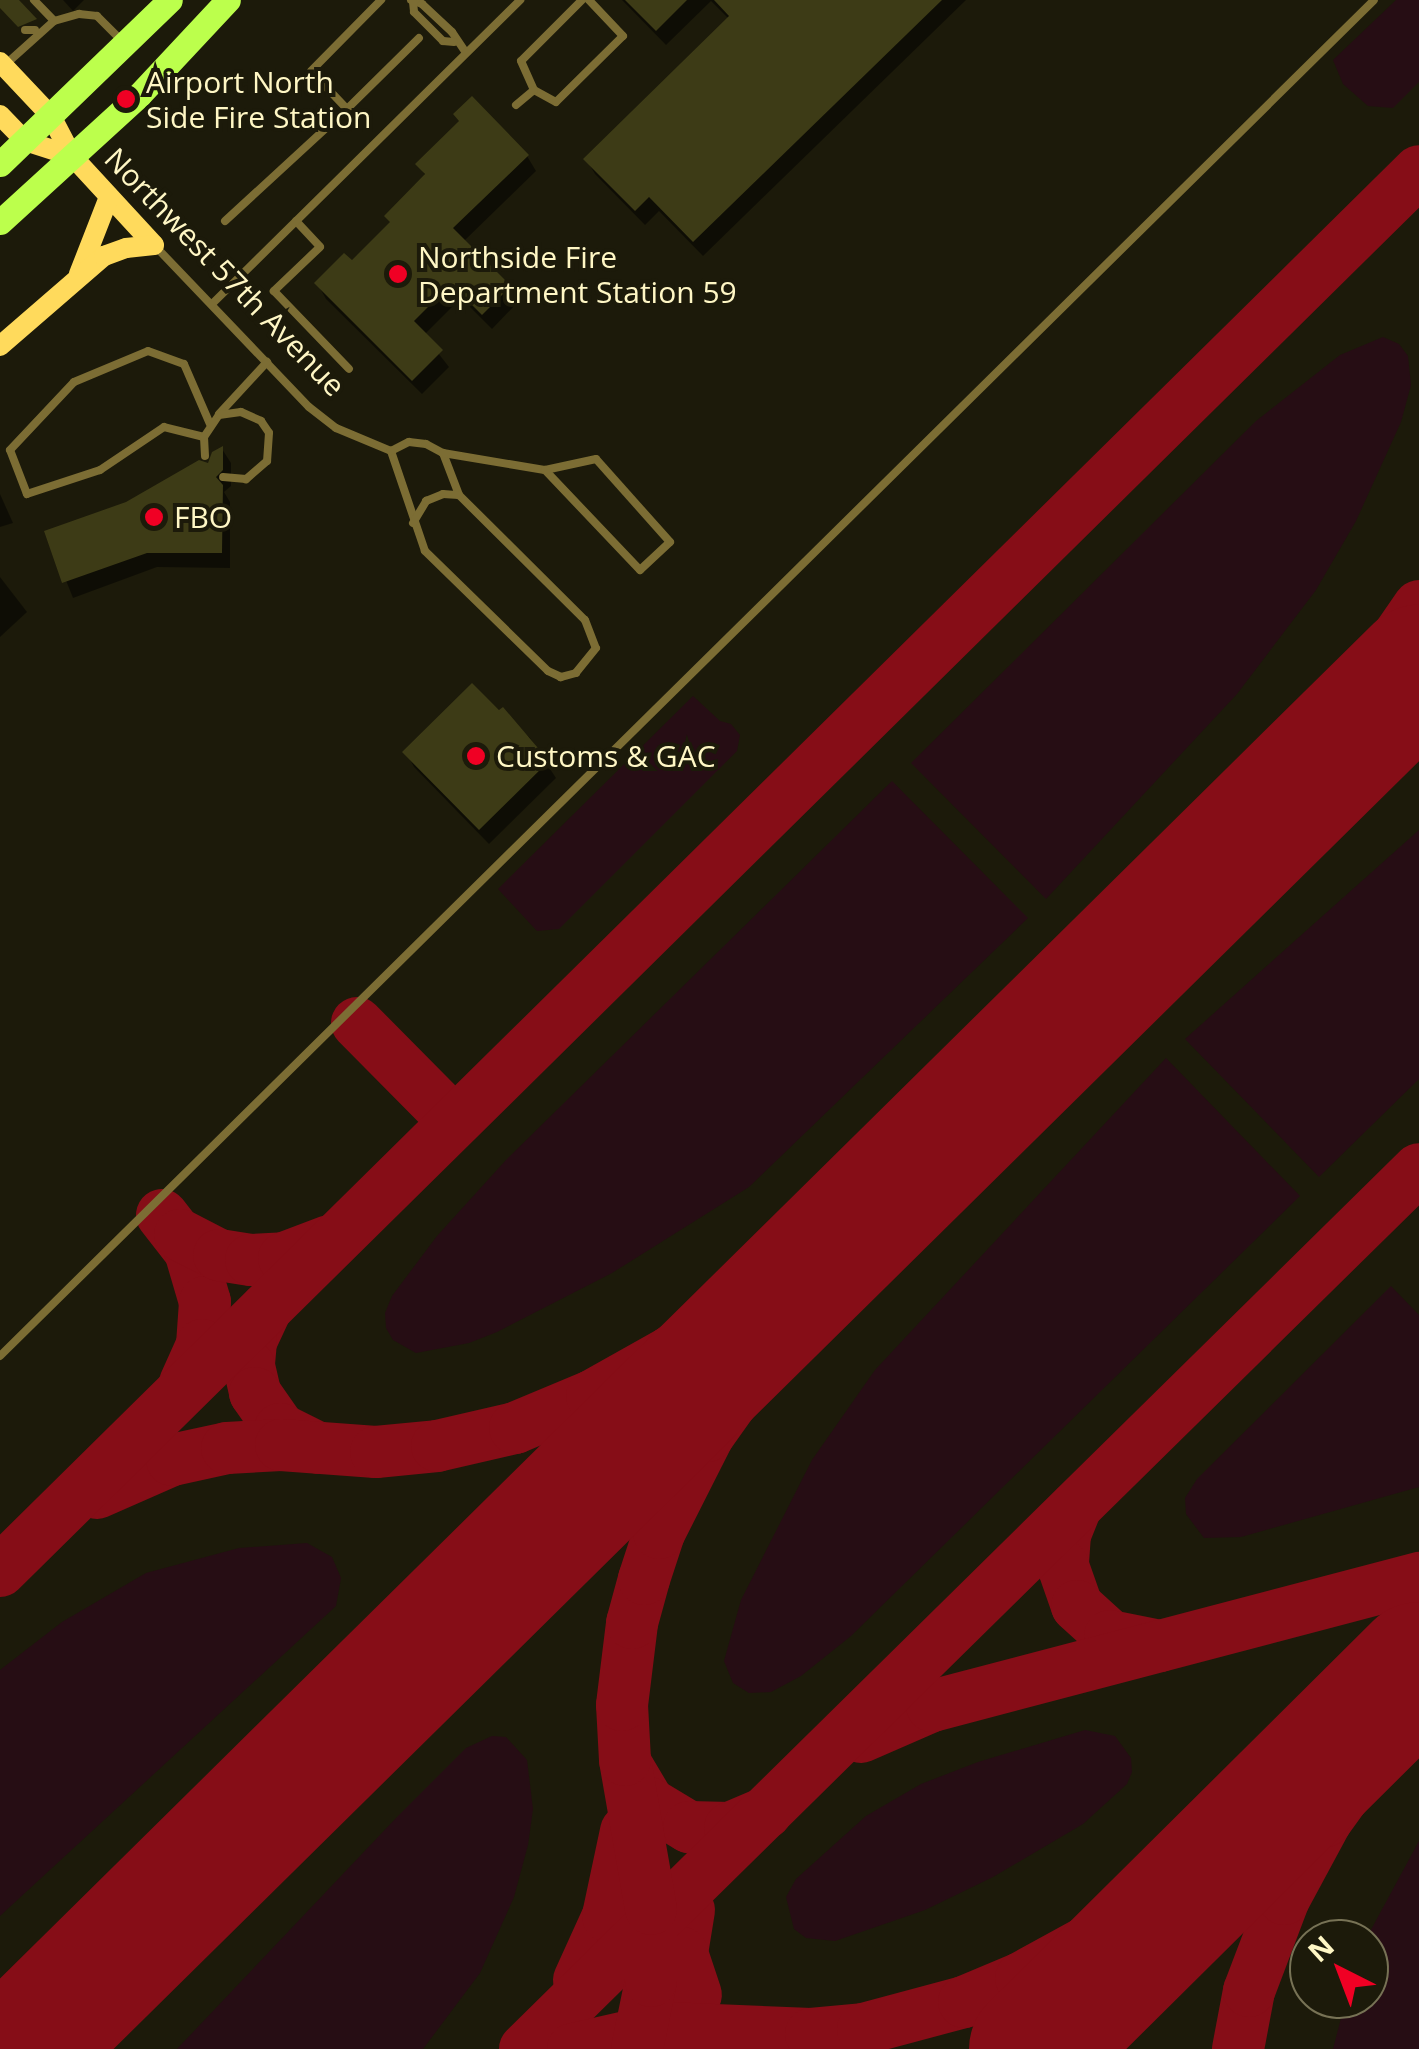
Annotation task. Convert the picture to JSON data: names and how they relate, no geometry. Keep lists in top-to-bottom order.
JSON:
{
  "streets": {
    "street": ["Northwest 57th Avenue"]
  },
  "places": [
    "Airport North Side Fire Station",
    "Northside Fire Department Station 59",
    "FBO",
    "Customs & GAC"
  ],
  "north": "top left"
}
